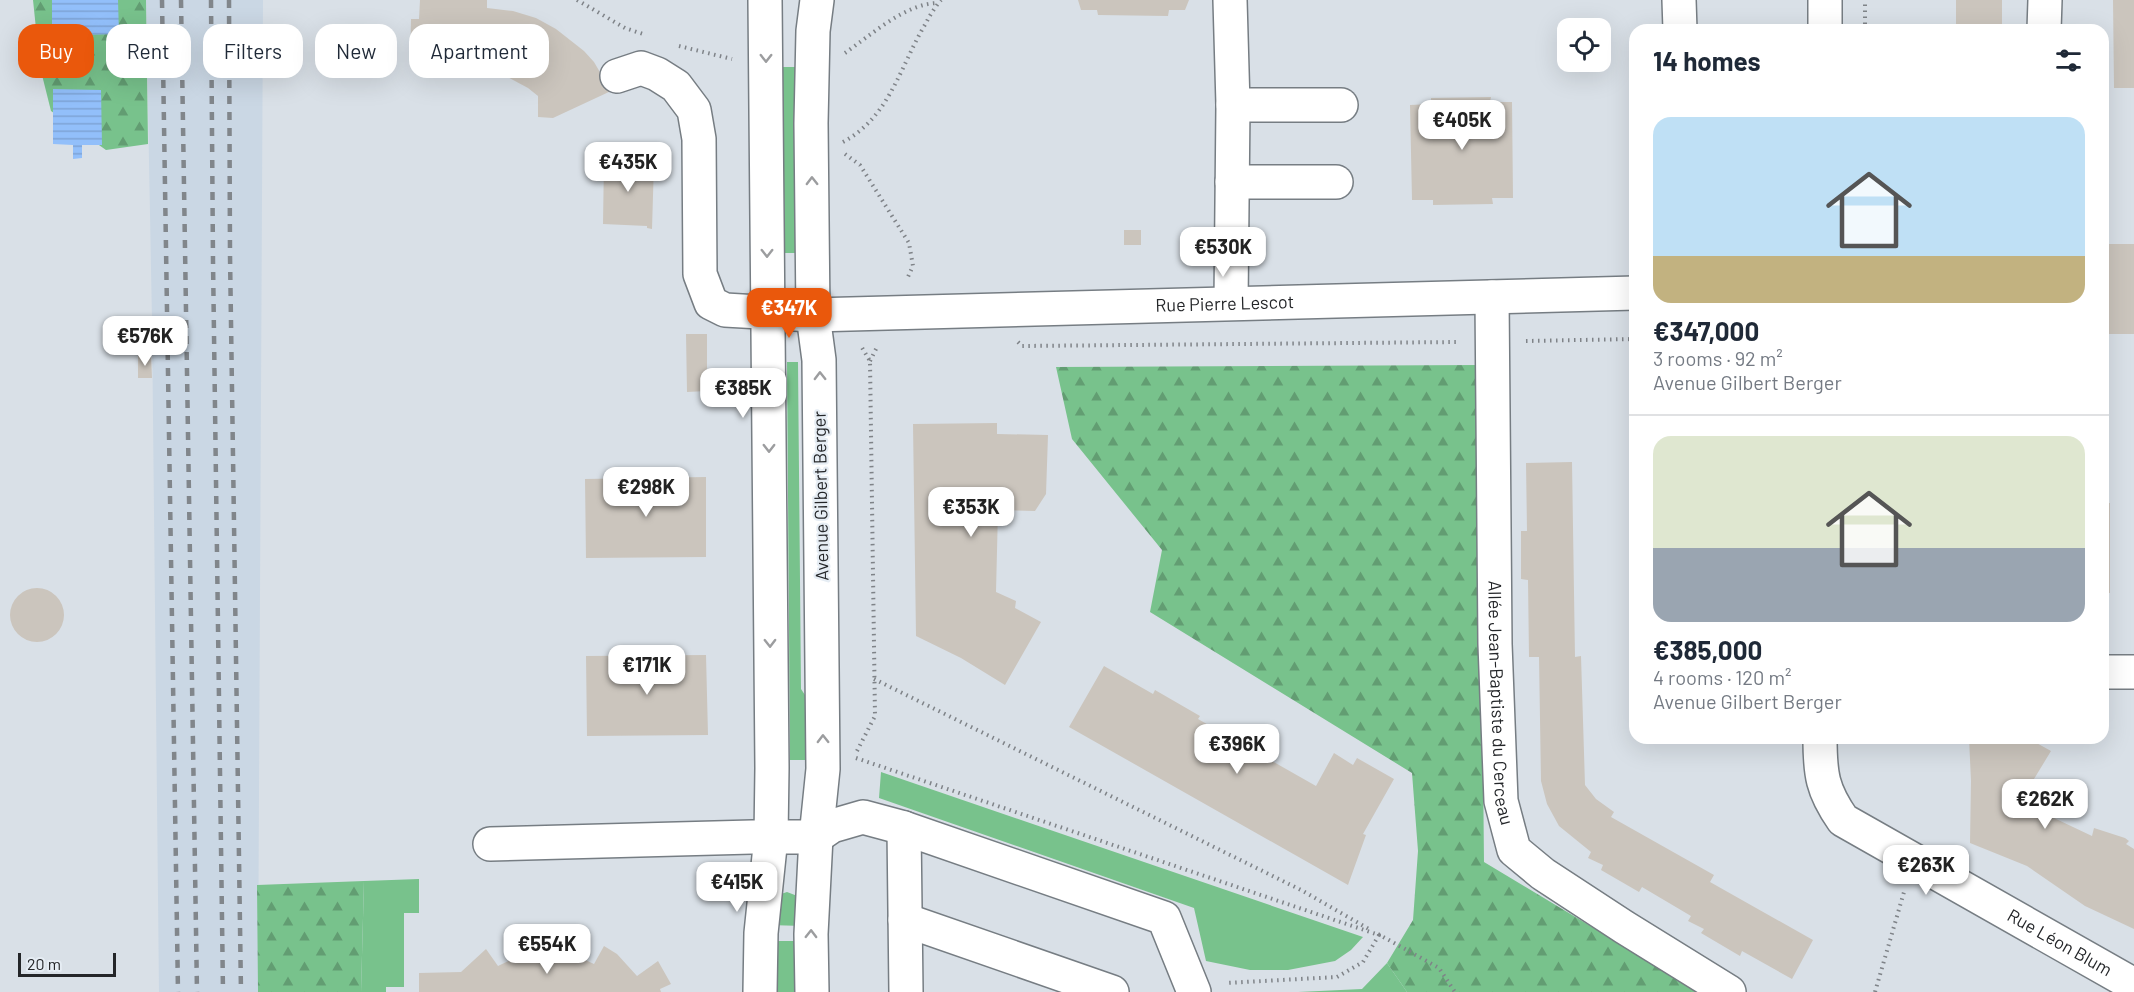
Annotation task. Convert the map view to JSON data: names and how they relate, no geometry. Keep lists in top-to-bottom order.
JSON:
{
  "streets": {
    "street": [
      "Rue Pierre Lescot",
      "Avenue Gilbert Berger",
      "Allée Jean-Baptiste du Cerceau",
      "Rue Léon Blum"
    ]
  },
  "crossings": [
    ["Rue Pierre Lescot", "Avenue Gilbert Berger"],
    ["Rue Pierre Lescot", "Allée Jean-Baptiste du Cerceau"]
  ],
  "scale_bar": "20 m",
  "page": {
    "chip": [
      "Buy",
      "Rent",
      "Filters",
      "New",
      "Apartment"
    ],
    "heading": "14 homes",
    "list": [
      {
        "name": "€347,000",
        "note": "3 rooms · 92 m² · Avenue Gilbert Berger"
      },
      {
        "name": "€385,000",
        "note": "4 rooms · 120 m² · Avenue Gilbert Berger"
      }
    ],
    "price": [
      "€405K",
      "€435K",
      "€530K",
      "€347K",
      "€576K",
      "€385K",
      "€298K",
      "€353K",
      "€171K",
      "€396K",
      "€262K",
      "€263K",
      "€415K",
      "€554K"
    ],
    "scale": "20 m"
  }
}
